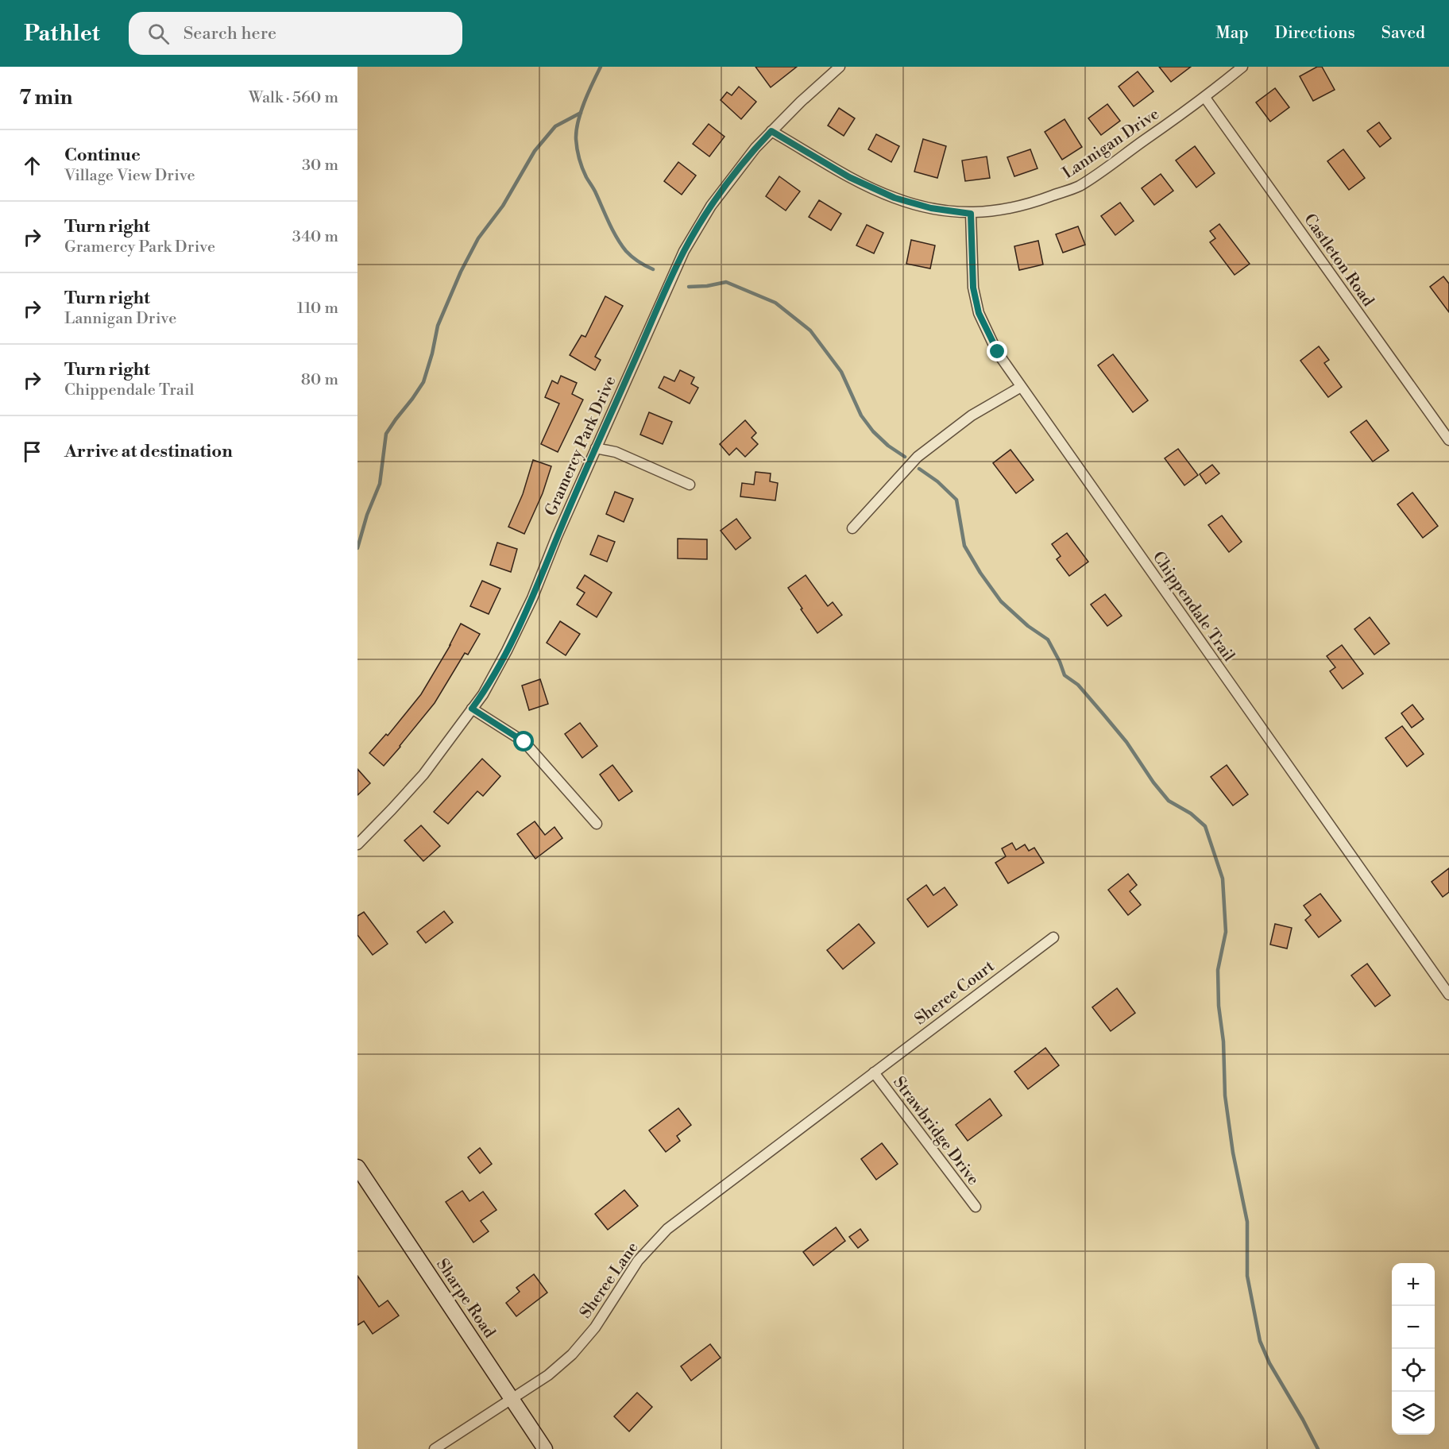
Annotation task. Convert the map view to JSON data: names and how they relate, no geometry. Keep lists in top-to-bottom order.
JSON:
{
  "streets": {
    "street": [
      "Lannigan Drive",
      "Castleton Road",
      "Gramercy Park Drive",
      "Chippendale Trail",
      "Sheree Court",
      "Strawbridge Drive",
      "Sheree Lane",
      "Sharpe Road"
    ]
  },
  "crossings": [
    ["Lannigan Drive", "Castleton Road"],
    ["Lannigan Drive", "Gramercy Park Drive"],
    ["Lannigan Drive", "Chippendale Trail"],
    ["Sheree Court", "Strawbridge Drive"],
    ["Sheree Court", "Sheree Lane"],
    ["Strawbridge Drive", "Sheree Lane"],
    ["Sheree Lane", "Sharpe Road"]
  ],
  "page": {
    "header": "Pathlet",
    "search": "Search here",
    "nav": ["Map", "Directions", "Saved"],
    "heading": ["7 min", "Walk · 560 m"],
    "list": [
      ["Continue", "Village View Drive", "30 m"],
      ["Turn right", "Gramercy Park Drive", "340 m"],
      ["Turn right", "Lannigan Drive", "110 m"],
      ["Turn right", "Chippendale Trail", "80 m"],
      "Arrive at destination"
    ],
    "map_buttons": ["+", "−"]
  }
}
